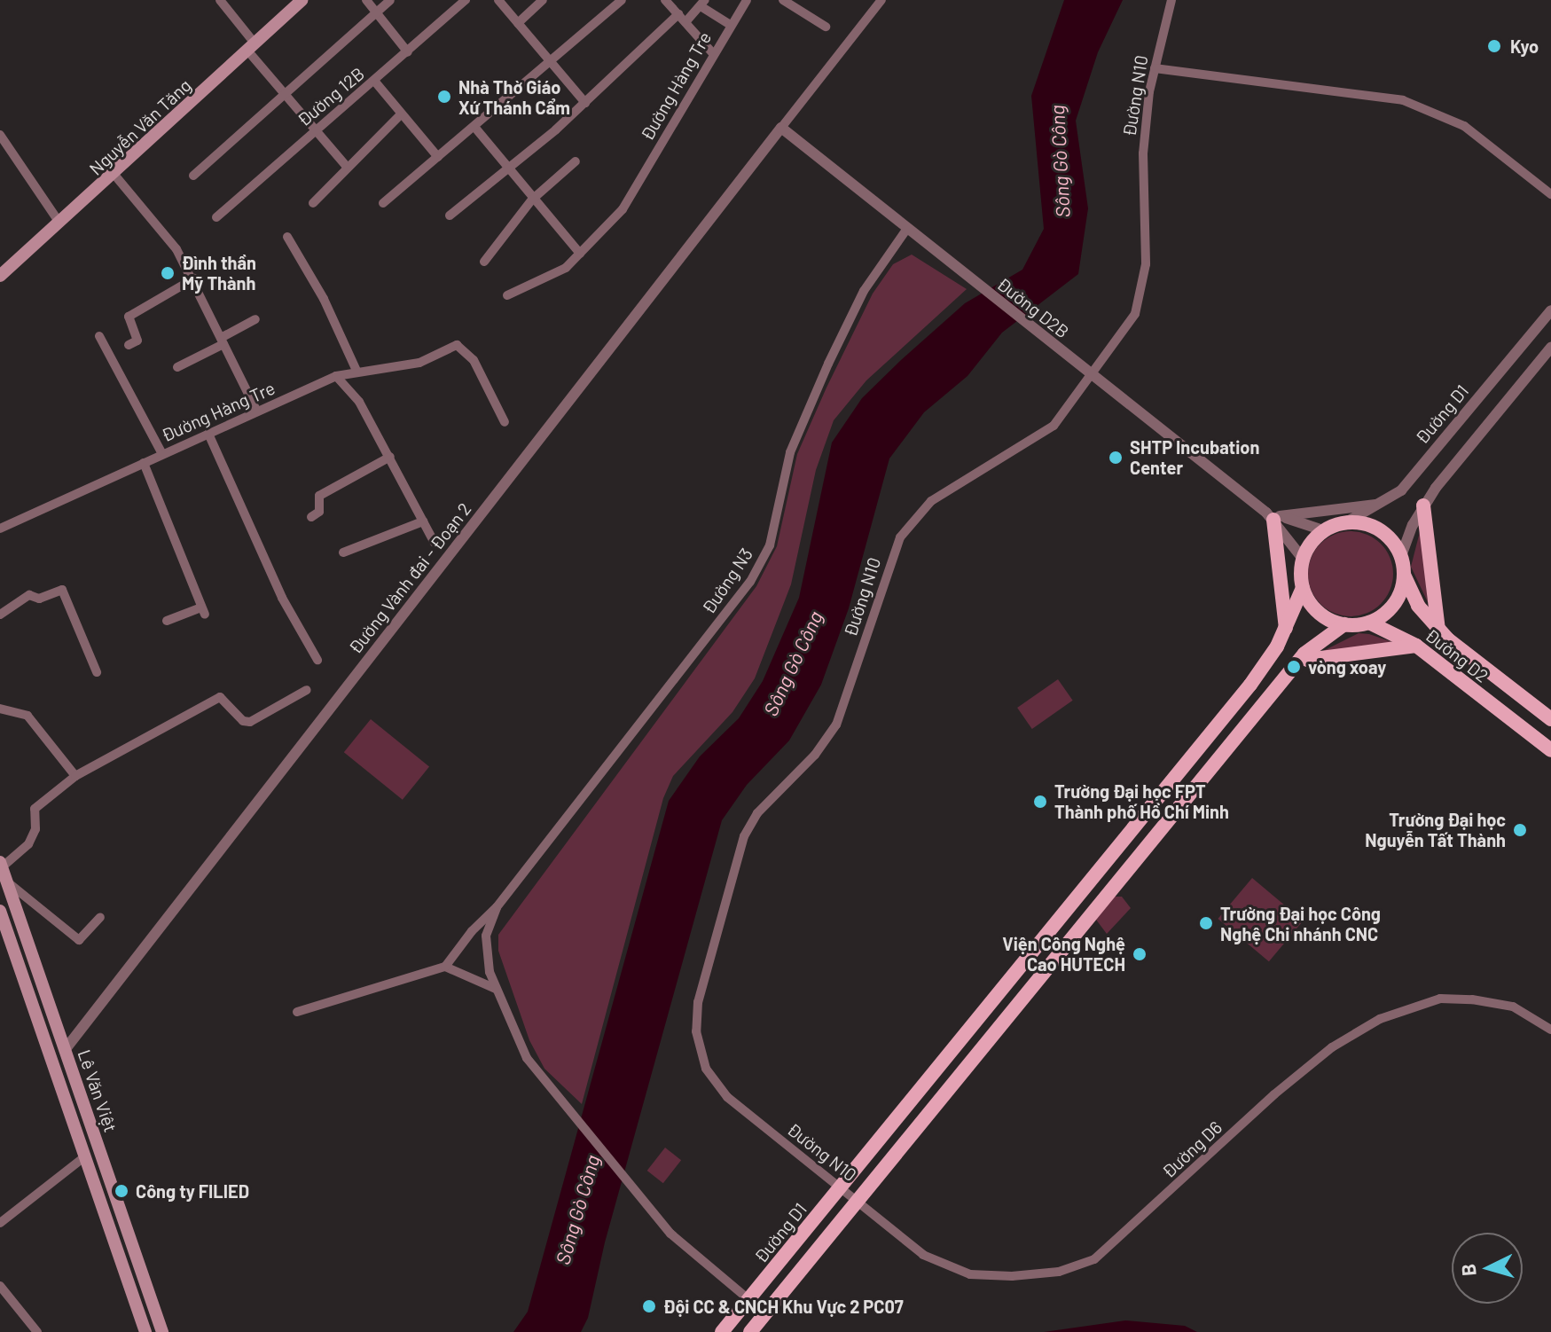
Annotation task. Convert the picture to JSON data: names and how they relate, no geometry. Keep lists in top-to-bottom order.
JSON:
{
  "streets": {
    "main road": [
      "Nguyễn Văn Tăng",
      "Đường D1",
      "Đường D2",
      "Lê Văn Việt"
    ],
    "street": [
      "Đường Hàng Tre",
      "Đường N10",
      "Đường 12B",
      "Đường D2B",
      "Đường Vành đai - Đoạn 2",
      "Đường N3",
      "Đường D6"
    ]
  },
  "crossings": [
    ["Đường N10", "Đường D2B"],
    ["Đường N10", "Đường D1"],
    ["Đường N10", "Đường D6"],
    ["Đường D2B", "Đường D1"],
    ["Đường D2B", "Đường Vành đai - Đoạn 2"],
    ["Đường D2B", "Đường N3"],
    ["Đường D2B", "Đường D2"],
    ["Đường D1", "Đường N3"],
    ["Đường D1", "Đường D2"],
    ["Đường Vành đai - Đoạn 2", "Lê Văn Việt"]
  ],
  "water": ["Sông Gò Công"],
  "places": [
    "Kyo",
    "Nhà Thờ Giáo Xứ Thánh Cẩm",
    "Đình thần Mỹ Thành",
    "SHTP Incubation Center",
    "vòng xoay",
    "Trường Đại học FPT Thành phố Hồ Chí Minh",
    "Trường Đại học Nguyễn Tất Thành",
    "Trường Đại học Công Nghệ Chi nhánh CNC",
    "Viện Công Nghệ Cao HUTECH",
    "Công ty FILIED",
    "Đội CC & CNCH Khu Vực 2 PC07"
  ],
  "north": "left"
}
